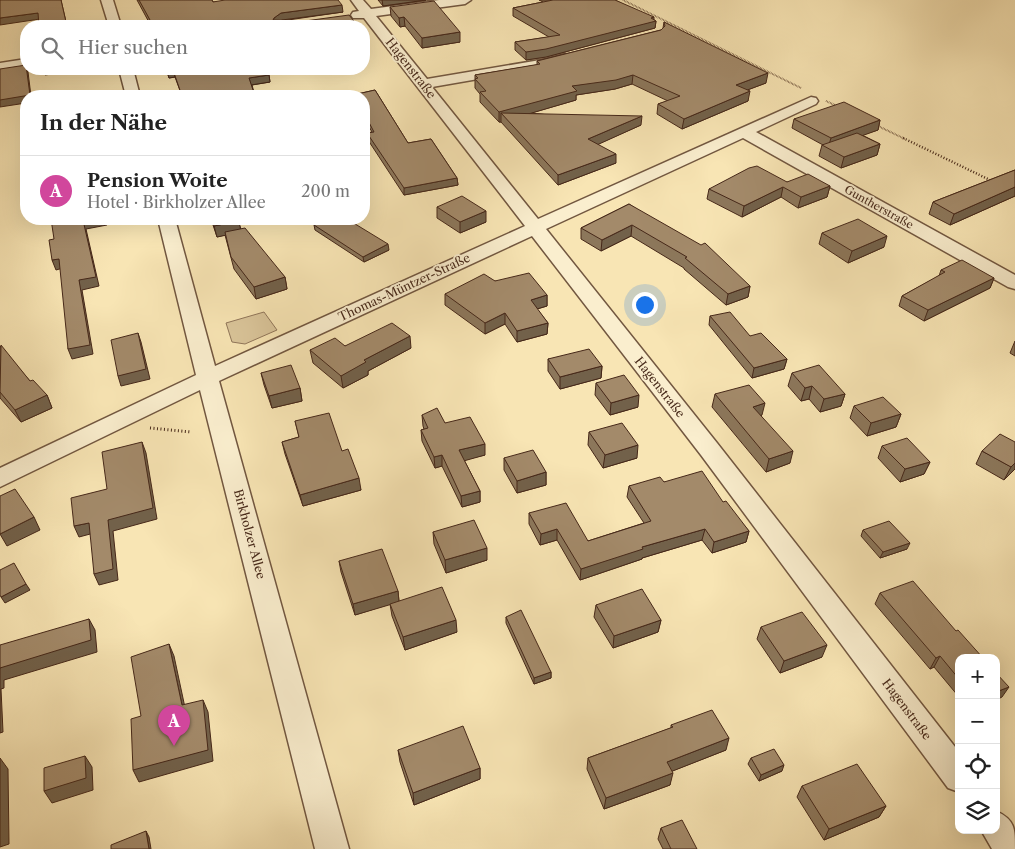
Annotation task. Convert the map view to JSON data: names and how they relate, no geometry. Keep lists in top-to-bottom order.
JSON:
{
  "streets": {
    "street": [
      "Hagenstraße",
      "Guntherstraße",
      "Thomas-Müntzer-Straße",
      "Birkholzer Allee"
    ]
  },
  "crossings": [
    ["Hagenstraße", "Thomas-Müntzer-Straße"],
    ["Guntherstraße", "Thomas-Müntzer-Straße"],
    ["Thomas-Müntzer-Straße", "Birkholzer Allee"]
  ],
  "page": {
    "search": "Hier suchen",
    "heading": "In der Nähe",
    "list": [
      {
        "mark": "A",
        "name": "Pension Woite",
        "note": "Hotel · Birkholzer Allee",
        "value": "200 m"
      }
    ],
    "map_buttons": ["+", "−"],
    "pins": "A"
  }
}
